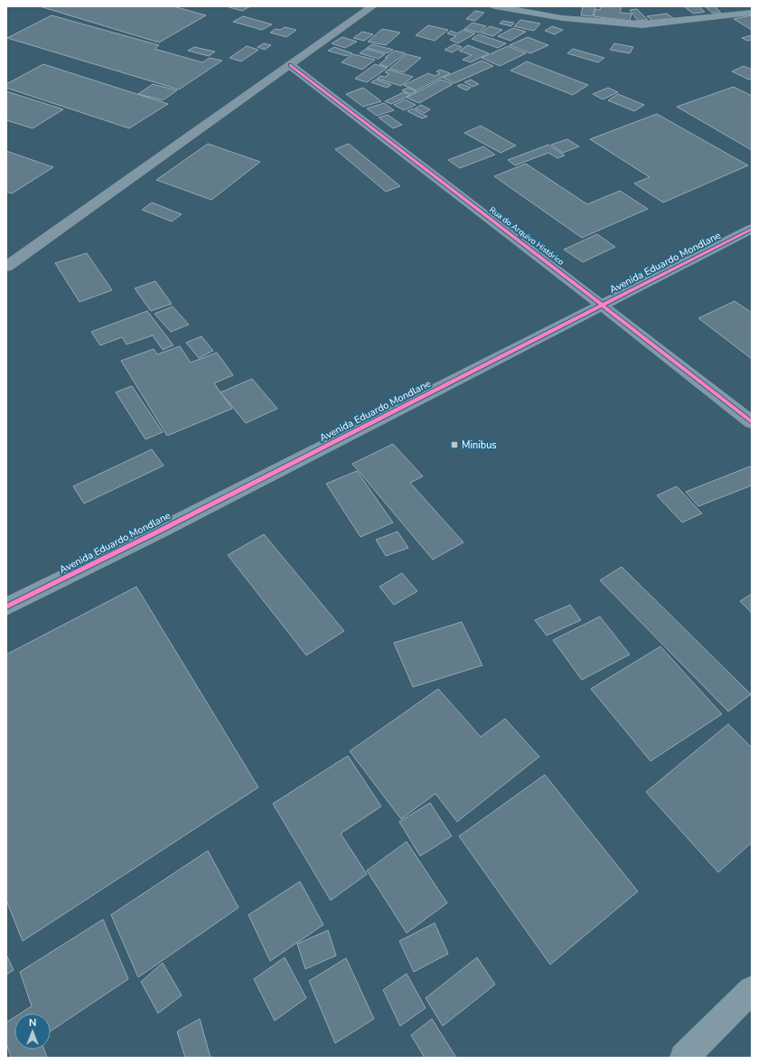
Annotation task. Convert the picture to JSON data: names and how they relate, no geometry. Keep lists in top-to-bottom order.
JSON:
{
  "streets": {
    "street": ["Rua do Arquivo Histórico", "Avenida Eduardo Mondlane"]
  },
  "crossings": [
    ["Rua do Arquivo Histórico", "Avenida Eduardo Mondlane"]
  ],
  "places": {
    "transit": ["Minibus"]
  },
  "north": "top"
}
